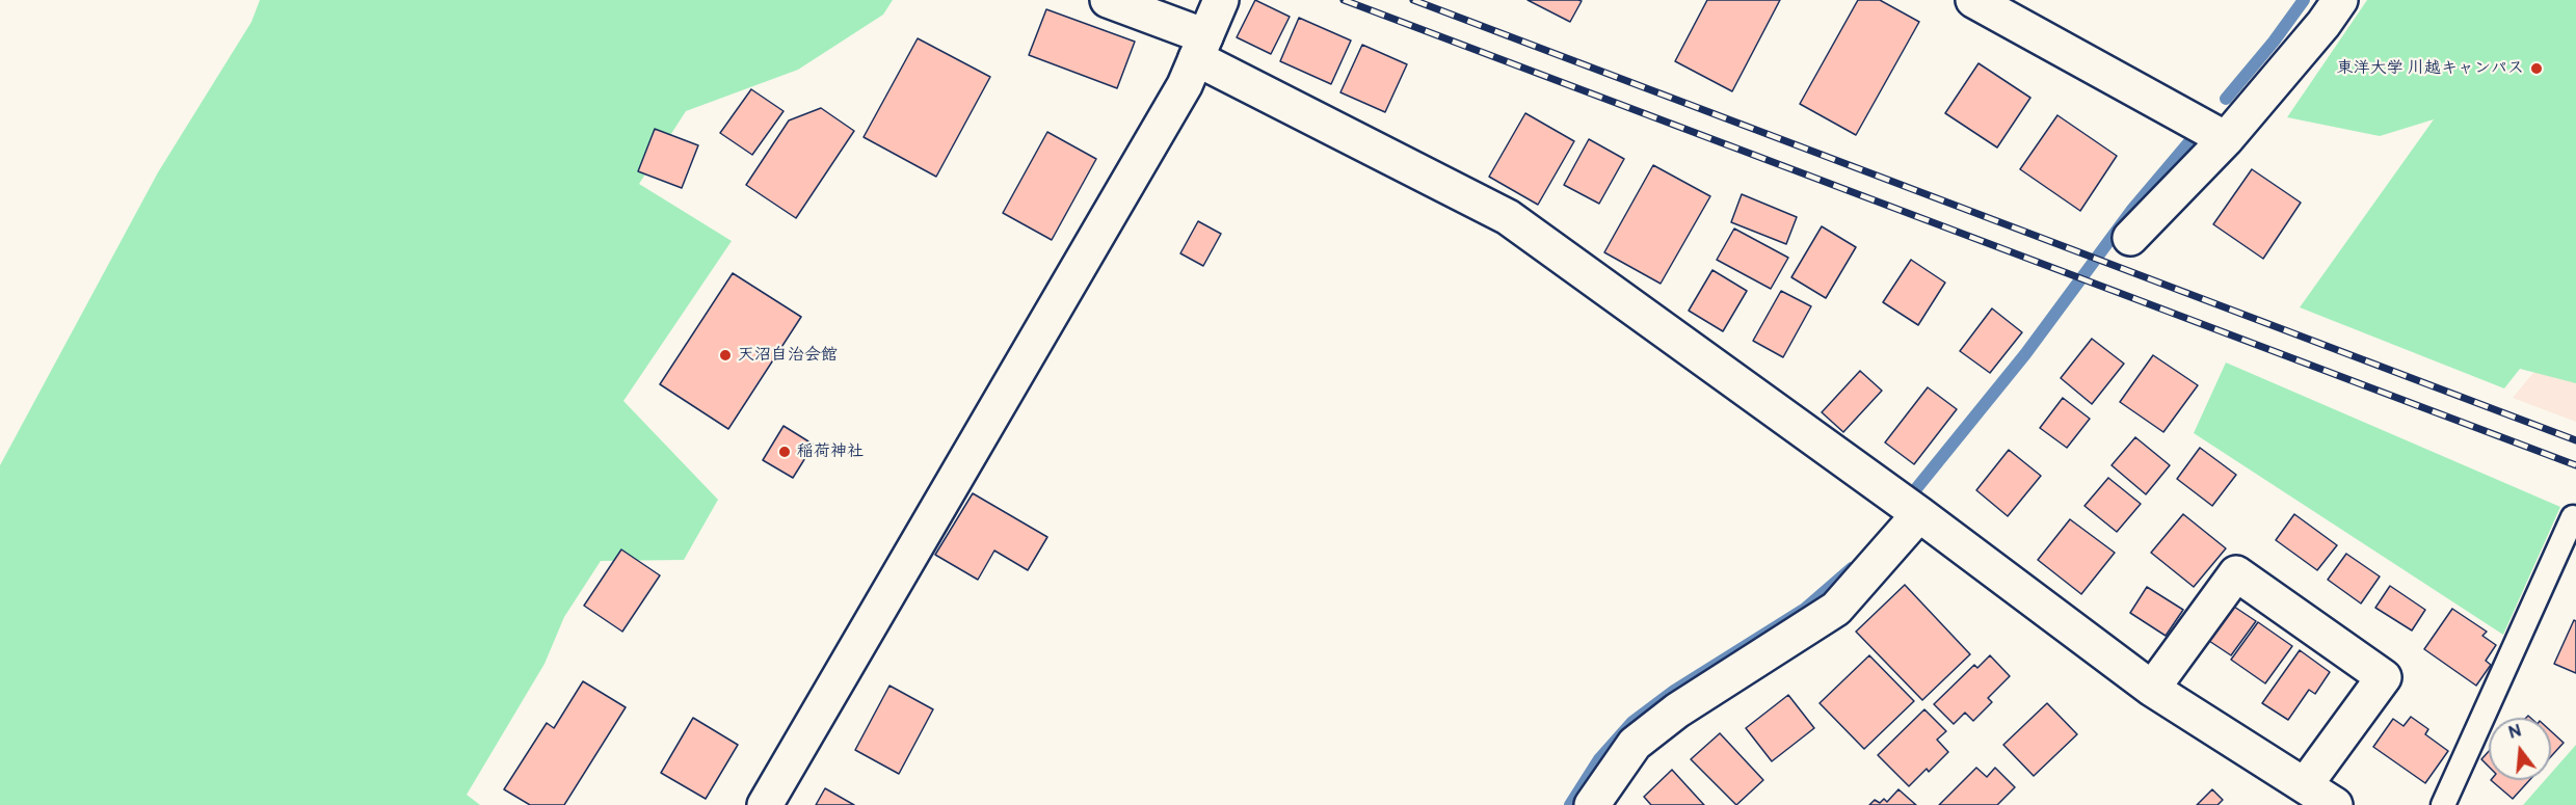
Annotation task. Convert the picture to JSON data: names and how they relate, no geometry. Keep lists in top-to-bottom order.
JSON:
{
  "places": ["東洋大学 川越キャンパス", "天沼自治会館", "稲荷神社"],
  "north": "top"
}
